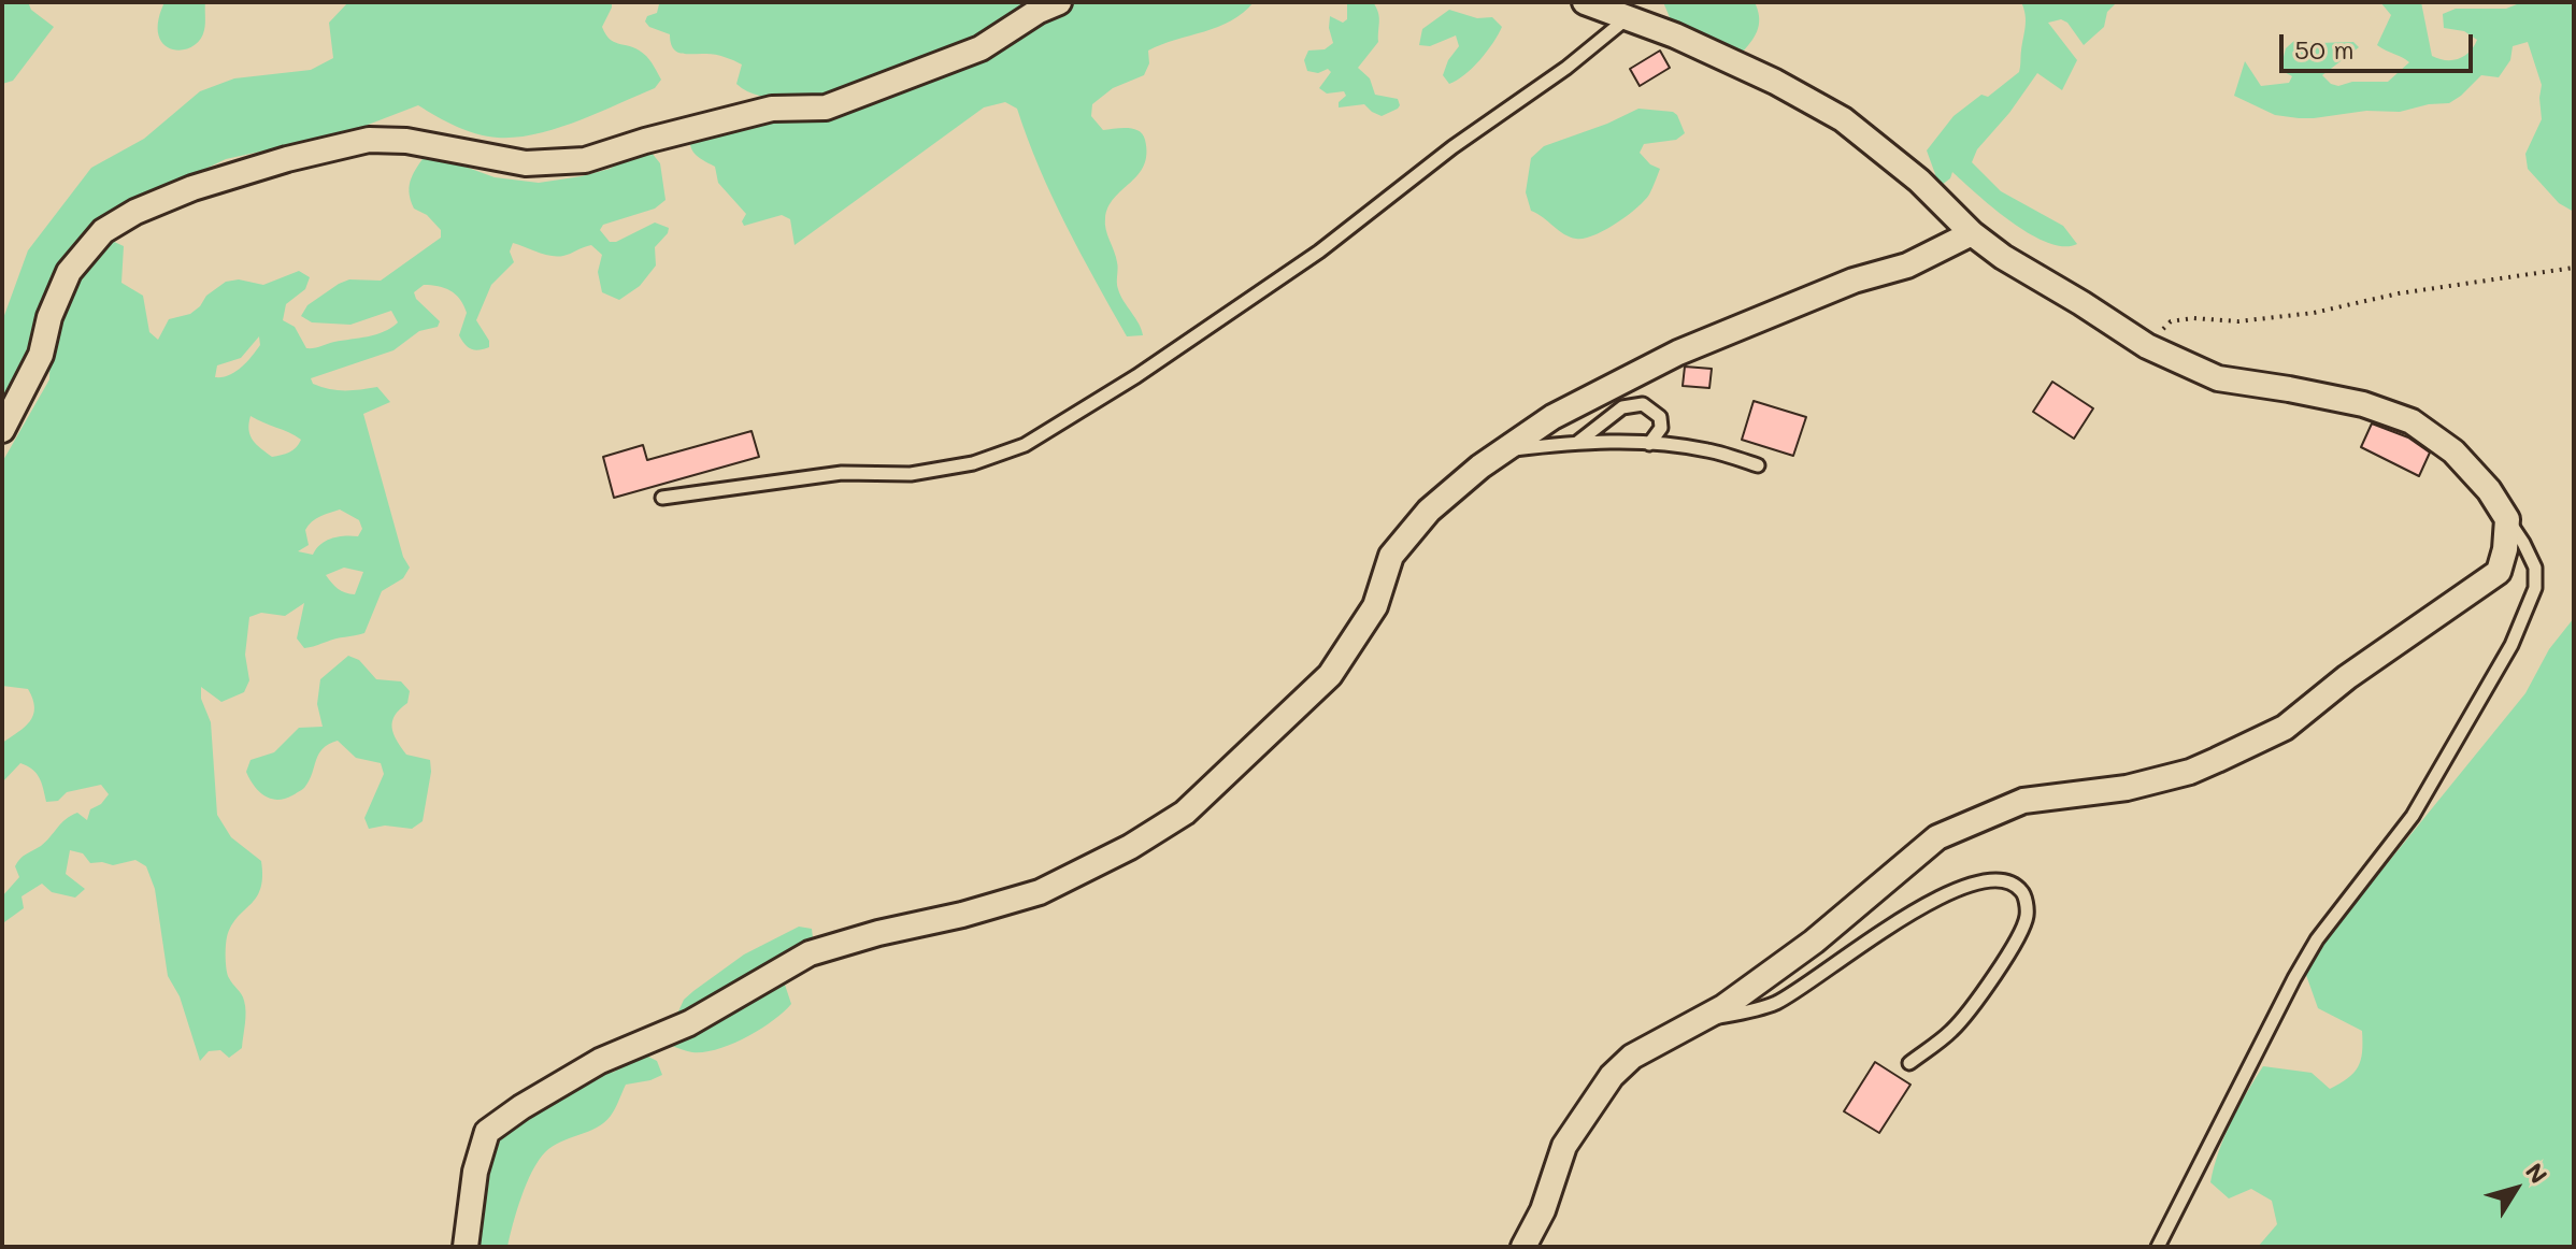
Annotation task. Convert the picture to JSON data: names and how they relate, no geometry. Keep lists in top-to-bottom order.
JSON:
{
  "scale_bar": "50 m",
  "north": "top right"
}
